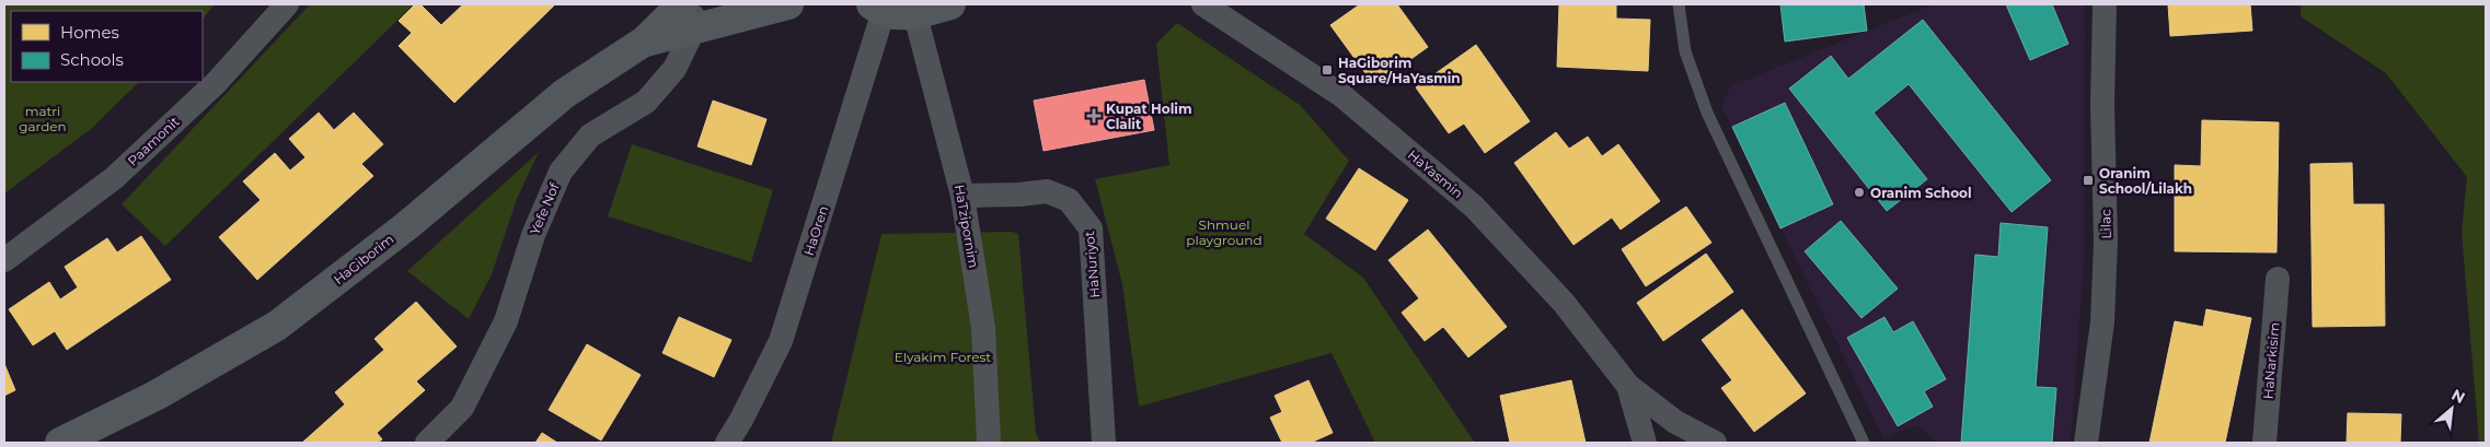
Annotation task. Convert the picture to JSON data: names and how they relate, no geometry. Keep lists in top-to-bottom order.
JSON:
{
  "streets": {
    "street": [
      "Paamonit",
      "HaYasmin",
      "Yefe Nof",
      "Lilac",
      "HaTzipornim",
      "HaOren",
      "HaGiborim",
      "HaNuriyot",
      "HaNarkisim"
    ]
  },
  "crossings": [
    ["Yefe Nof", "HaGiborim"],
    ["HaTzipornim", "HaNuriyot"]
  ],
  "parks": ["matri garden", "Shmuel playground", "Elyakim Forest"],
  "places": {
    "transit": ["HaGiborim Square/HaYasmin", "Oranim School/Lilakh"],
    "health": ["Kupat Holim Clalit"],
    "other": ["Oranim School"]
  },
  "legend": ["Homes", "Schools"],
  "north": "top right"
}
